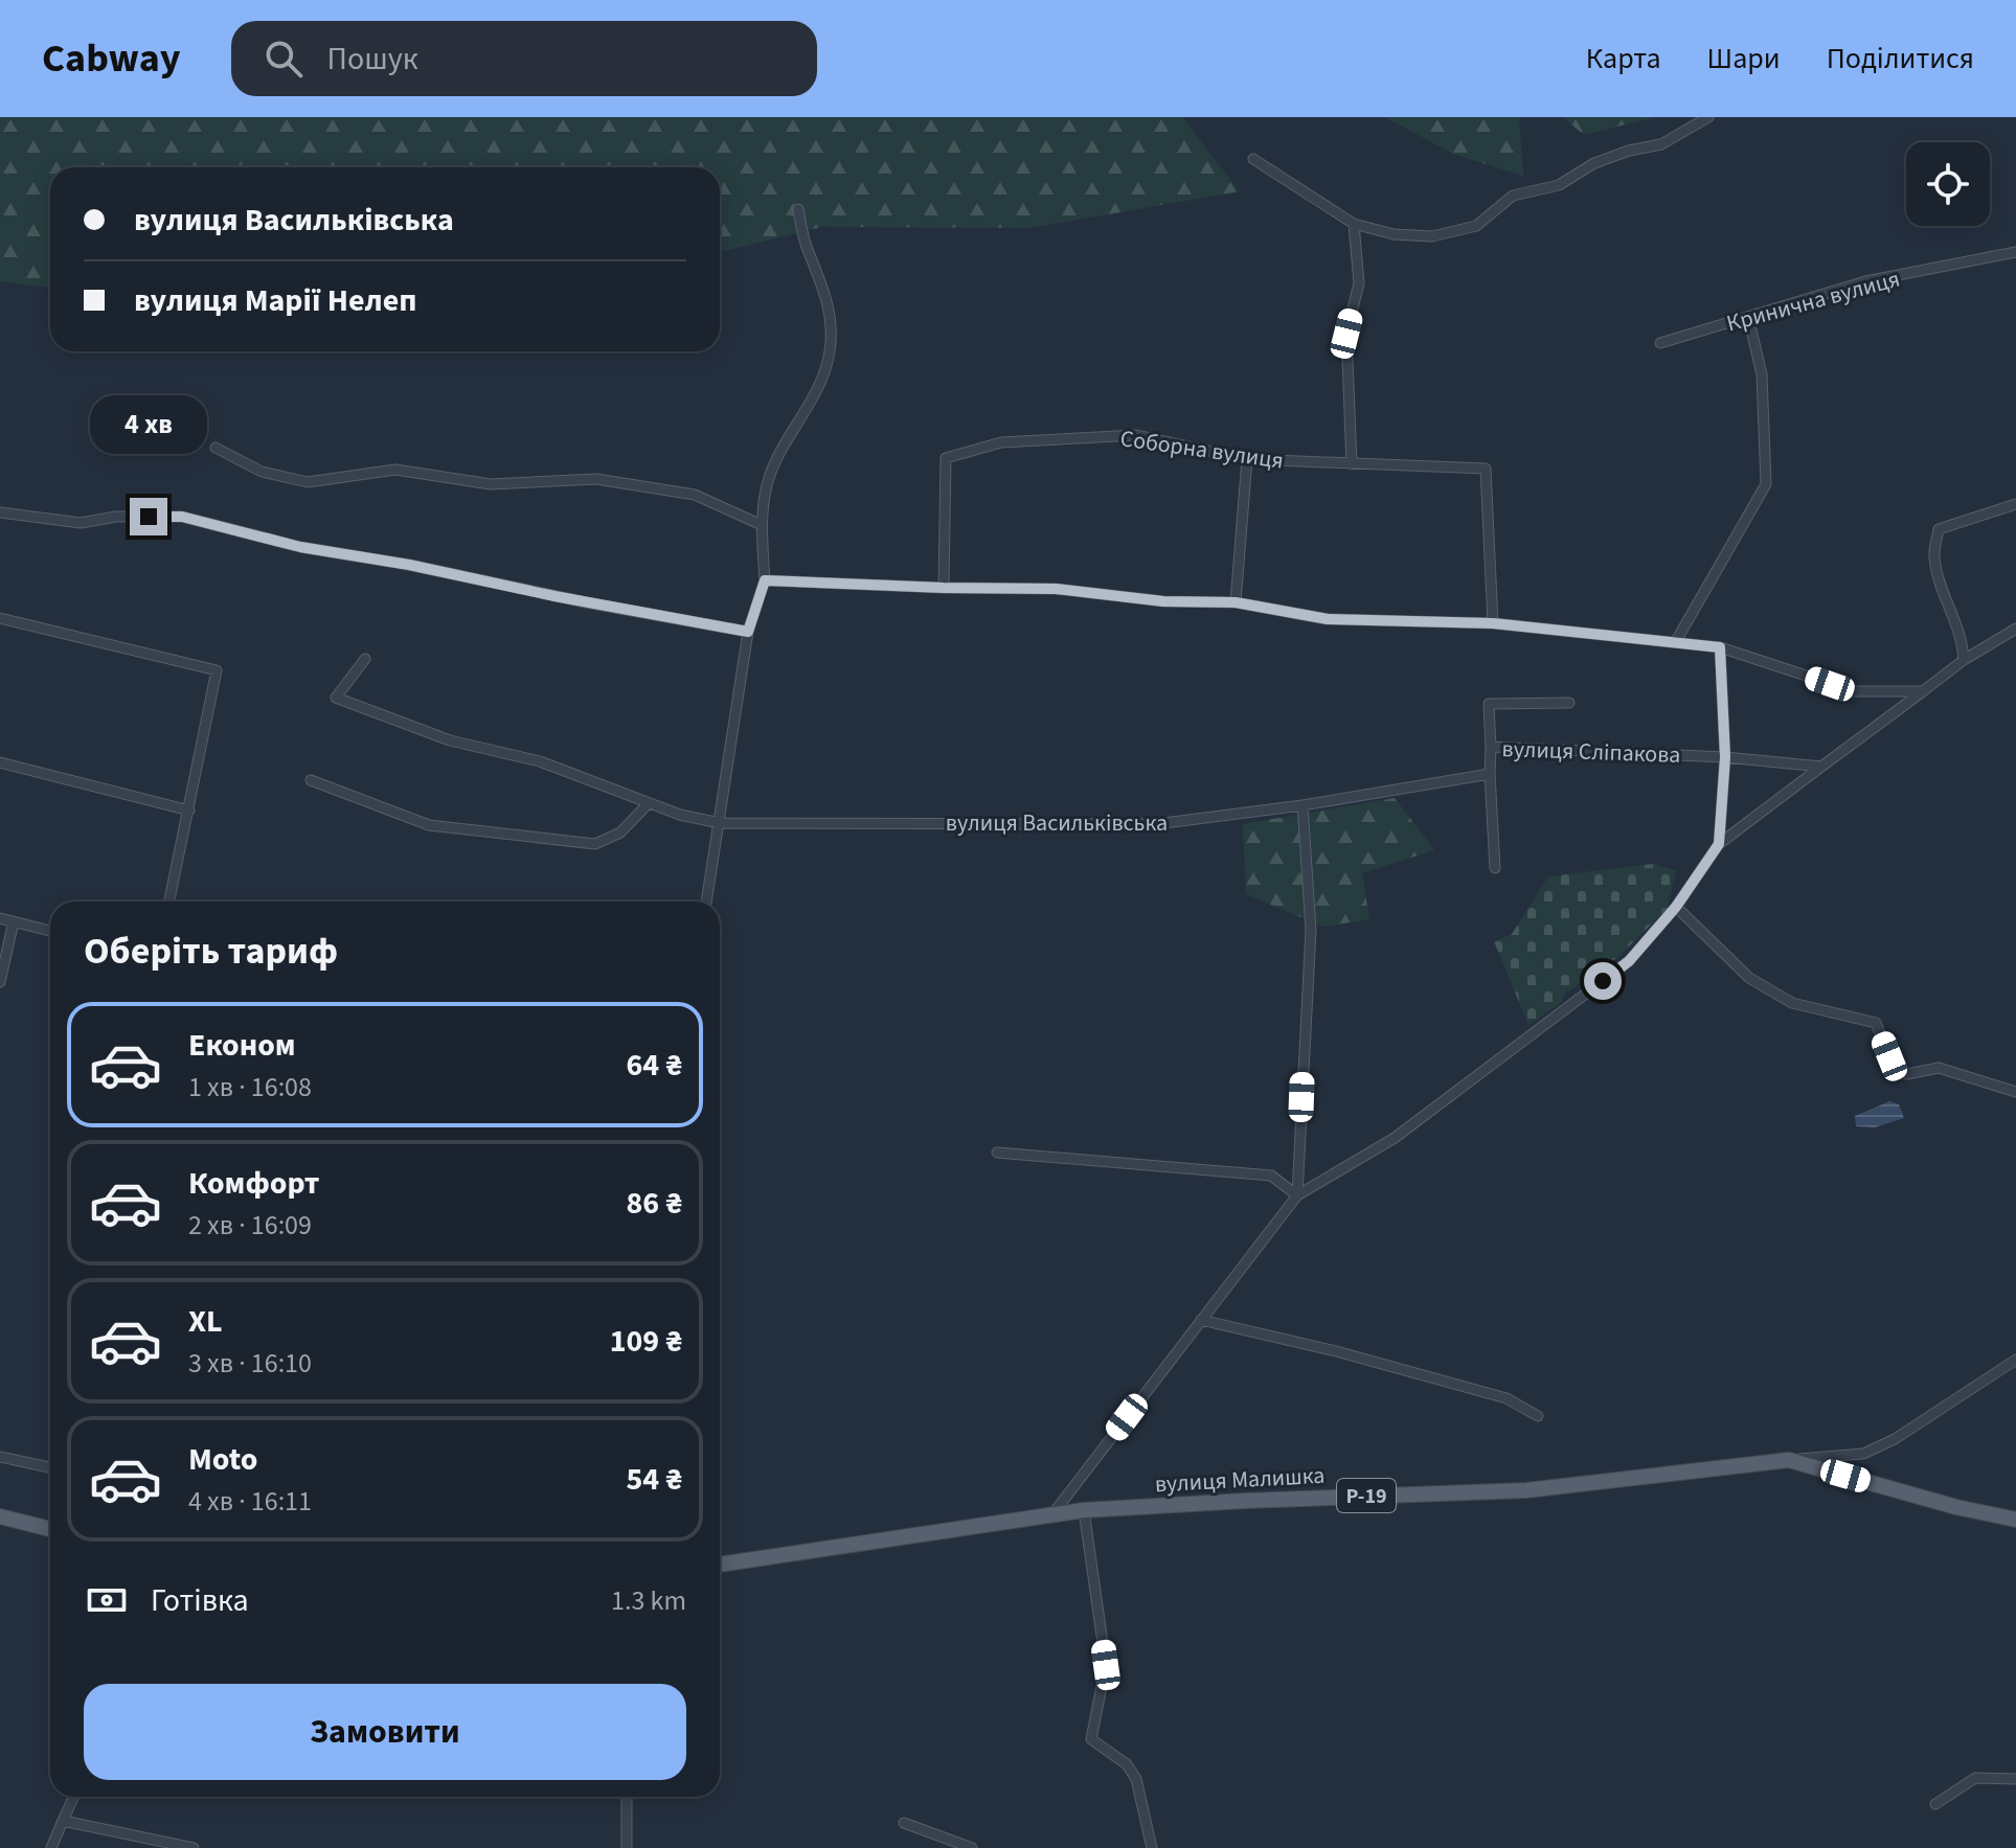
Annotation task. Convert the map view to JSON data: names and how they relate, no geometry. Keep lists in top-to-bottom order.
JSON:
{
  "streets": {
    "main road": ["вулиця Малишка", "Р-19"],
    "street": [
      "Кринична вулиця",
      "Соборна вулиця",
      "вулиця Сліпакова",
      "вулиця Васильківська"
    ]
  },
  "crossings": [
    ["вулиця Сліпакова", "вулиця Васильківська"]
  ],
  "page": {
    "header": "Cabway",
    "search": "Пошук",
    "nav": ["Карта", "Шари", "Поділитися"],
    "banner": ["вулиця Васильківська", "вулиця Марії Нелеп"],
    "bubble": "4 хв",
    "heading": "Оберіть тариф",
    "list": [
      {
        "name": "Економ",
        "note": "1 хв · 16:08",
        "value": "64 ₴"
      },
      {
        "name": "Комфорт",
        "note": "2 хв · 16:09",
        "value": "86 ₴"
      },
      {
        "name": "XL",
        "note": "3 хв · 16:10",
        "value": "109 ₴"
      },
      {
        "name": "Moto",
        "note": "4 хв · 16:11",
        "value": "54 ₴"
      }
    ],
    "pay": ["Готівка", "1.3 km"],
    "buttons": "Замовити"
  }
}
